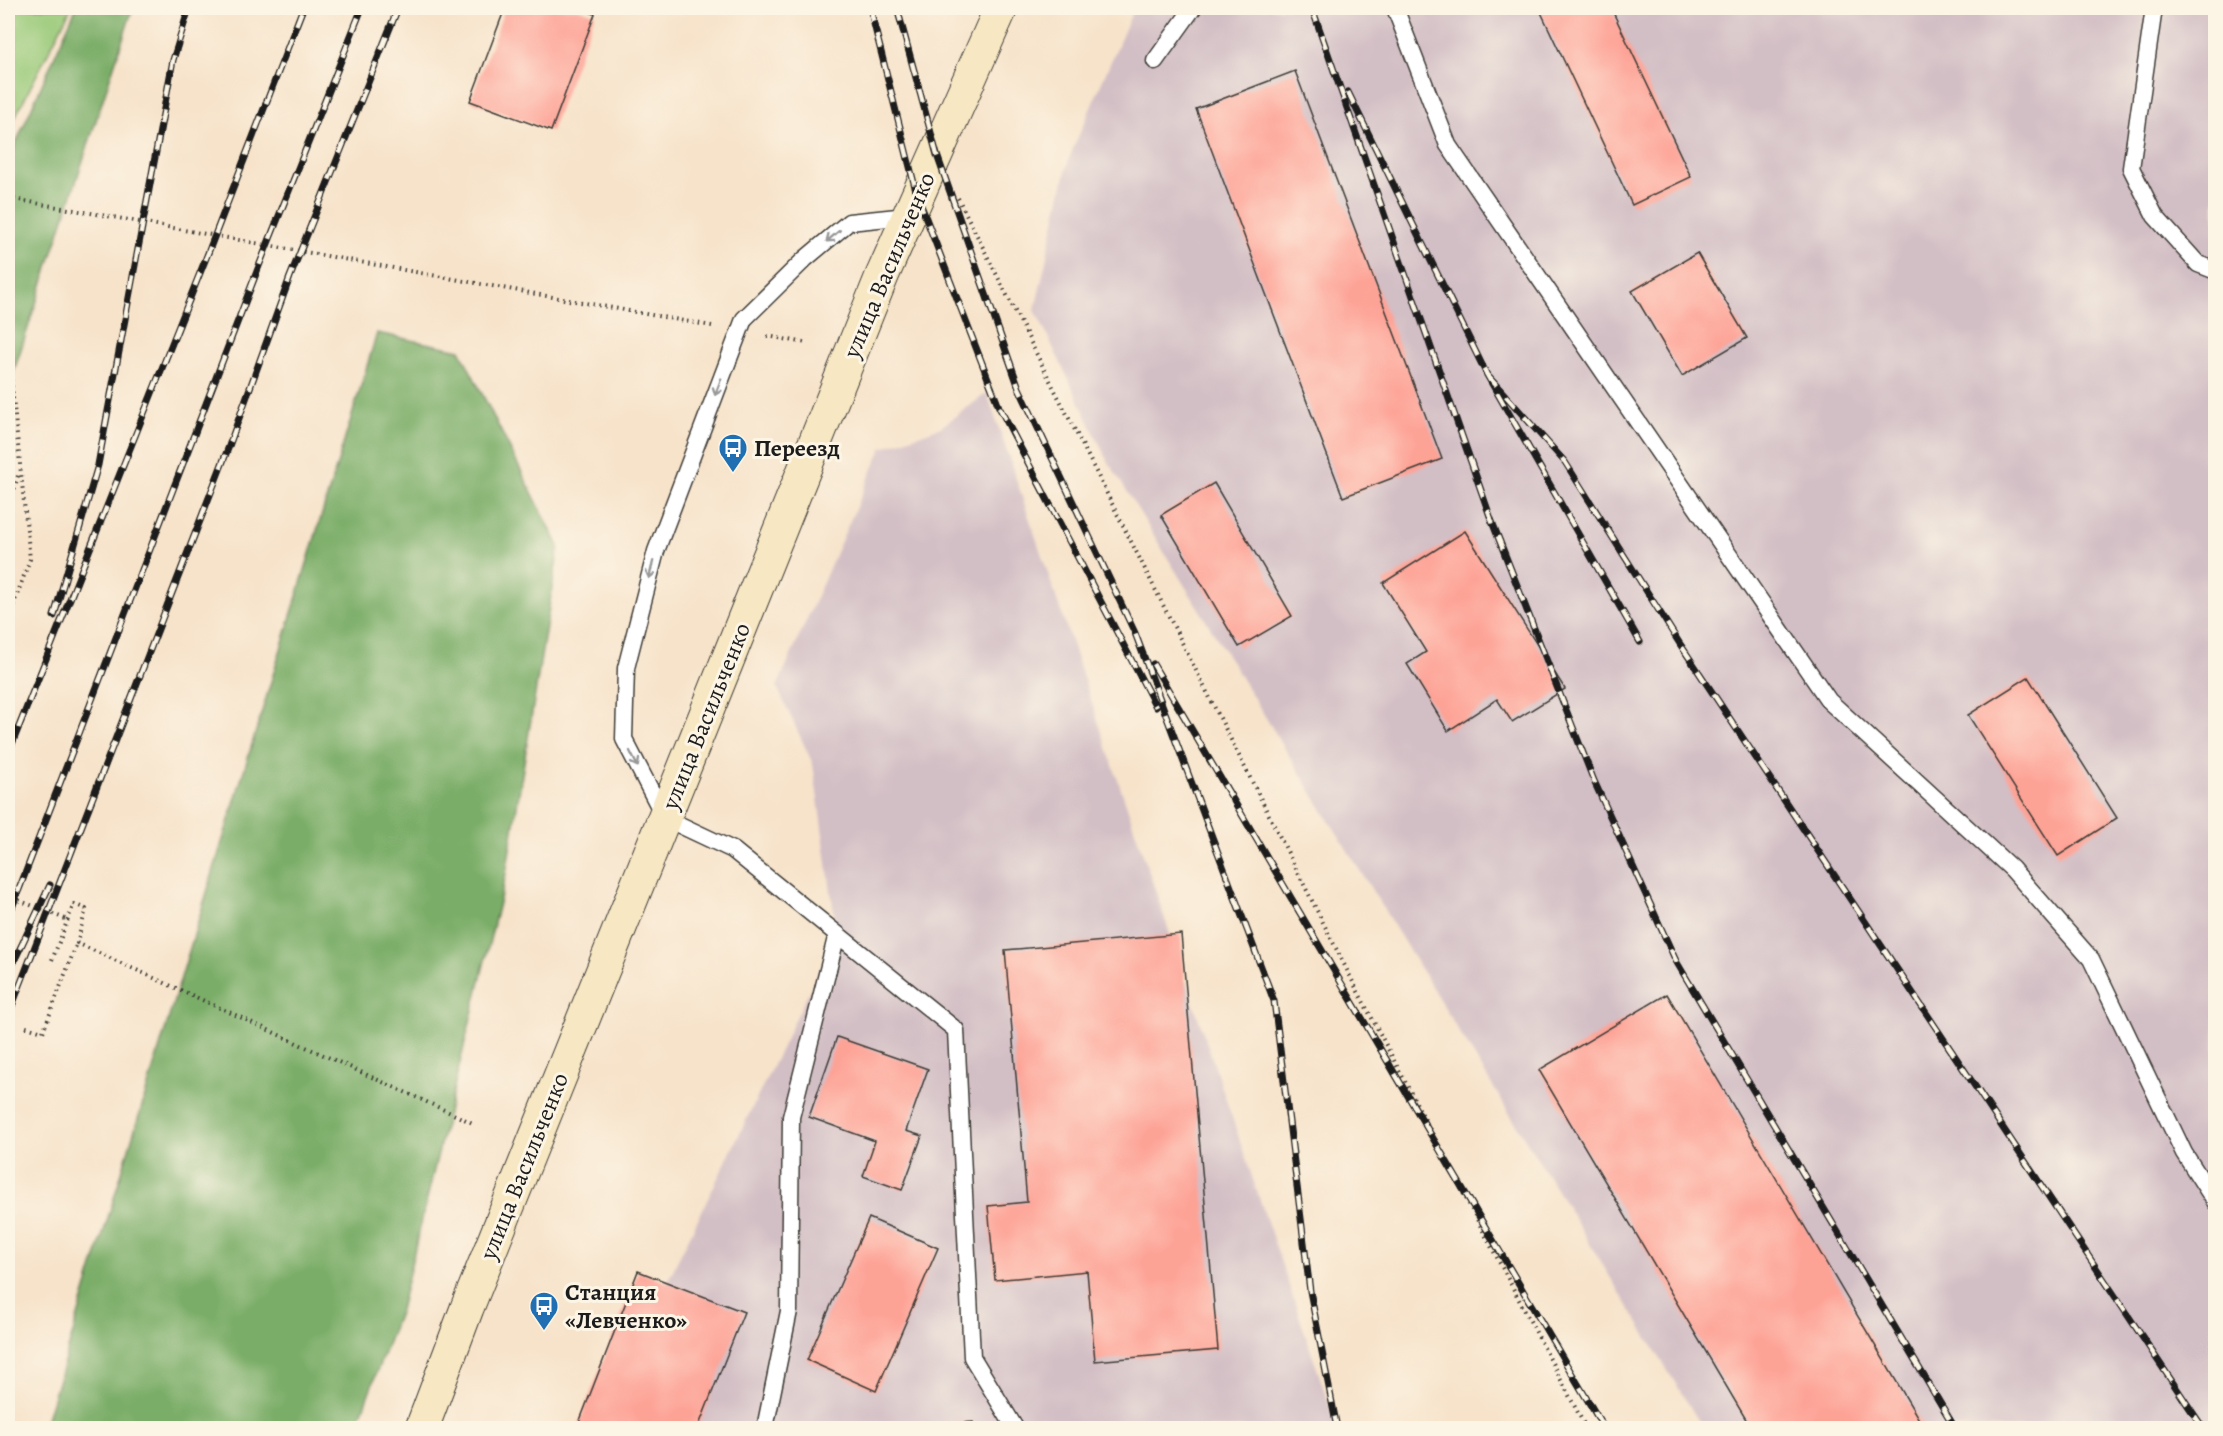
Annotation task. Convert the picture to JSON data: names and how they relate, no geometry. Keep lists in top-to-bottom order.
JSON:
{
  "streets": {
    "main road": ["улица Васильченко"]
  },
  "places": {
    "bus stop": ["Переезд", "Станция «Левченко»"]
  }
}
